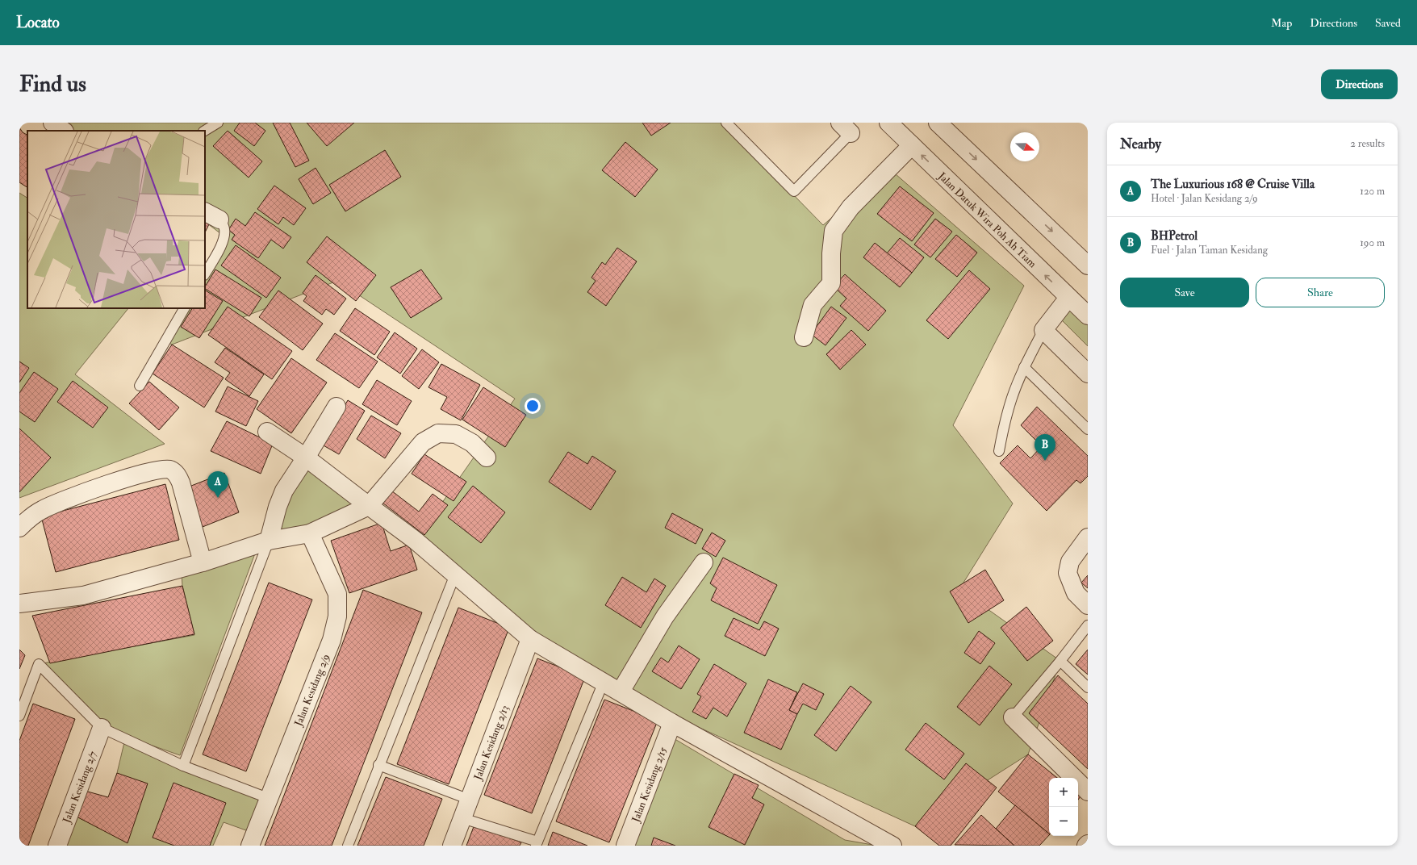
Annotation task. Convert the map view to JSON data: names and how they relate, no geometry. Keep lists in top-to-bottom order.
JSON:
{
  "streets": {
    "street": [
      "Jalan Datuk Wira Poh Ah Tiam",
      "Jalan Kesidang 2/9",
      "Jalan Kesidang 2/13",
      "Jalan Kesidang 2/15",
      "Jalan Kesidang 2/7"
    ]
  },
  "north": "right",
  "page": {
    "header": "Locato",
    "nav": ["Map", "Directions", "Saved"],
    "buttons": [
      "Directions",
      ["Save", "Share"]
    ],
    "title": "Find us",
    "heading": ["Nearby", "2 results"],
    "list": [
      {
        "mark": "A",
        "name": "The Luxurious 168 @ Cruise Villa",
        "note": "Hotel · Jalan Kesidang 2/9",
        "value": "120 m"
      },
      {
        "mark": "B",
        "name": "BHPetrol",
        "note": "Fuel · Jalan Taman Kesidang",
        "value": "190 m"
      }
    ],
    "pins": ["B", "A"],
    "map_buttons": ["+", "−"]
  }
}
